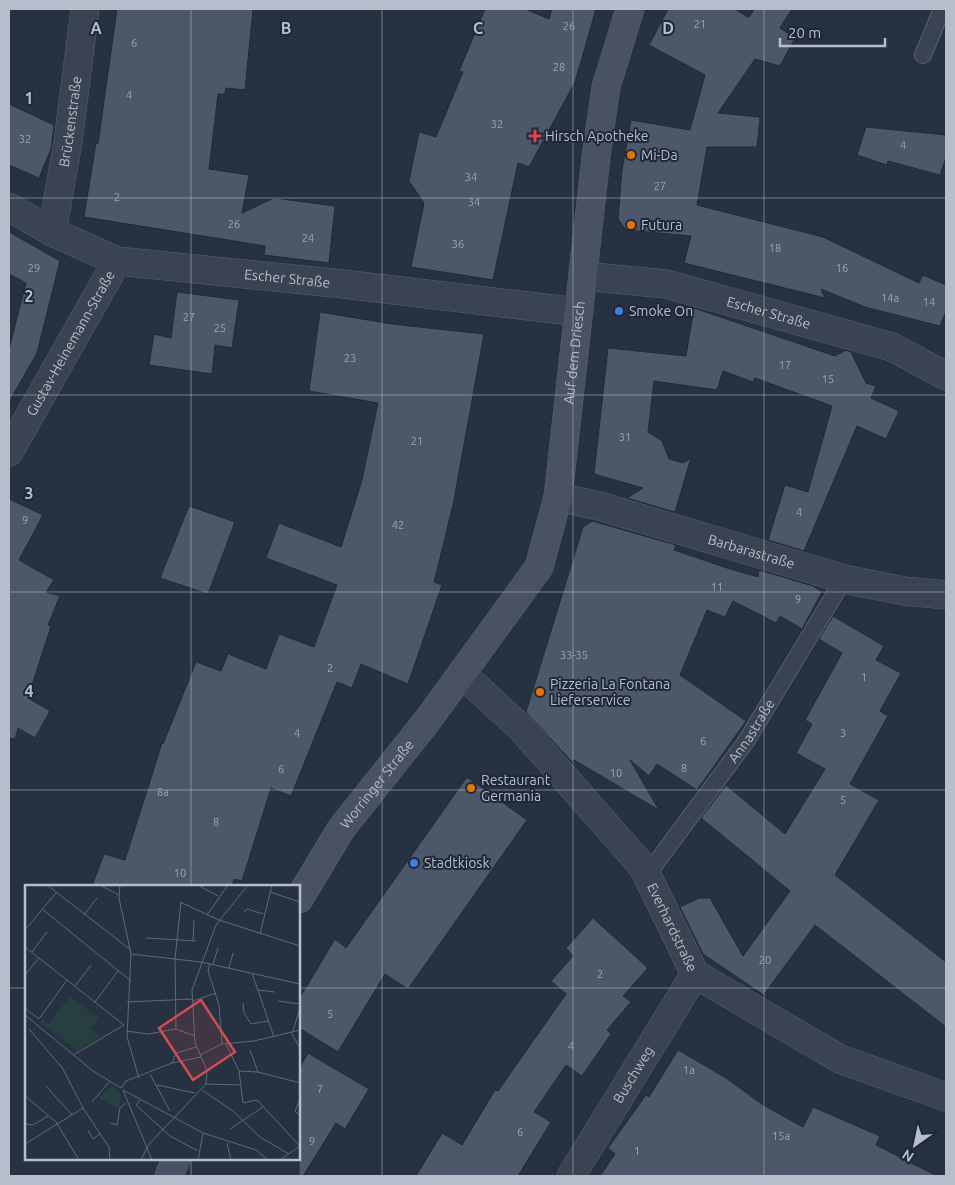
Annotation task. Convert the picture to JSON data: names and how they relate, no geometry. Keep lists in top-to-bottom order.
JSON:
{
  "streets": {
    "main road": ["Auf dem Driesch", "Worringer Straße"],
    "street": [
      "Brückenstraße",
      "Escher Straße",
      "Gustav-Heinemann-Straße",
      "Barbarastraße",
      "Everhardstraße",
      "Buschweg"
    ],
    "lane": ["Annastraße"]
  },
  "crossings": [
    ["Brückenstraße", "Escher Straße"],
    ["Escher Straße", "Gustav-Heinemann-Straße"],
    ["Escher Straße", "Auf dem Driesch"],
    ["Auf dem Driesch", "Barbarastraße"],
    ["Auf dem Driesch", "Worringer Straße"],
    ["Auf dem Driesch", "Everhardstraße"],
    ["Barbarastraße", "Annastraße"],
    ["Annastraße", "Everhardstraße"],
    ["Worringer Straße", "Everhardstraße"],
    ["Everhardstraße", "Buschweg"]
  ],
  "places": {
    "health": ["Hirsch Apotheke"],
    "other": [
      "Mi-Da",
      "Futura",
      "Smoke On",
      "Pizzeria La Fontana Lieferservice",
      "Restaurant Germania",
      "Stadtkiosk"
    ]
  },
  "house_numbers": [
    "21",
    "26",
    "6",
    "28",
    "4",
    "32",
    "32",
    "4",
    "34",
    "27",
    "2",
    "34",
    "26",
    "24",
    "36",
    "18",
    "29",
    "16",
    "14a",
    "14",
    "27",
    "25",
    "23",
    "17",
    "15",
    "31",
    "21",
    "4",
    "9",
    "42",
    "11",
    "9",
    "33-35",
    "2",
    "1",
    "4",
    "3",
    "6",
    "8",
    "6",
    "10",
    "8a",
    "5",
    "8",
    "10",
    "20",
    "2",
    "5",
    "4",
    "1a",
    "7",
    "6",
    "15a",
    "9",
    "1"
  ],
  "scale_bar": "20 m",
  "north": "bottom left",
  "grid": {
    "columns": [
      "A",
      "B",
      "C",
      "D"
    ],
    "rows": [
      "1",
      "2",
      "3",
      "4"
    ]
  }
}
